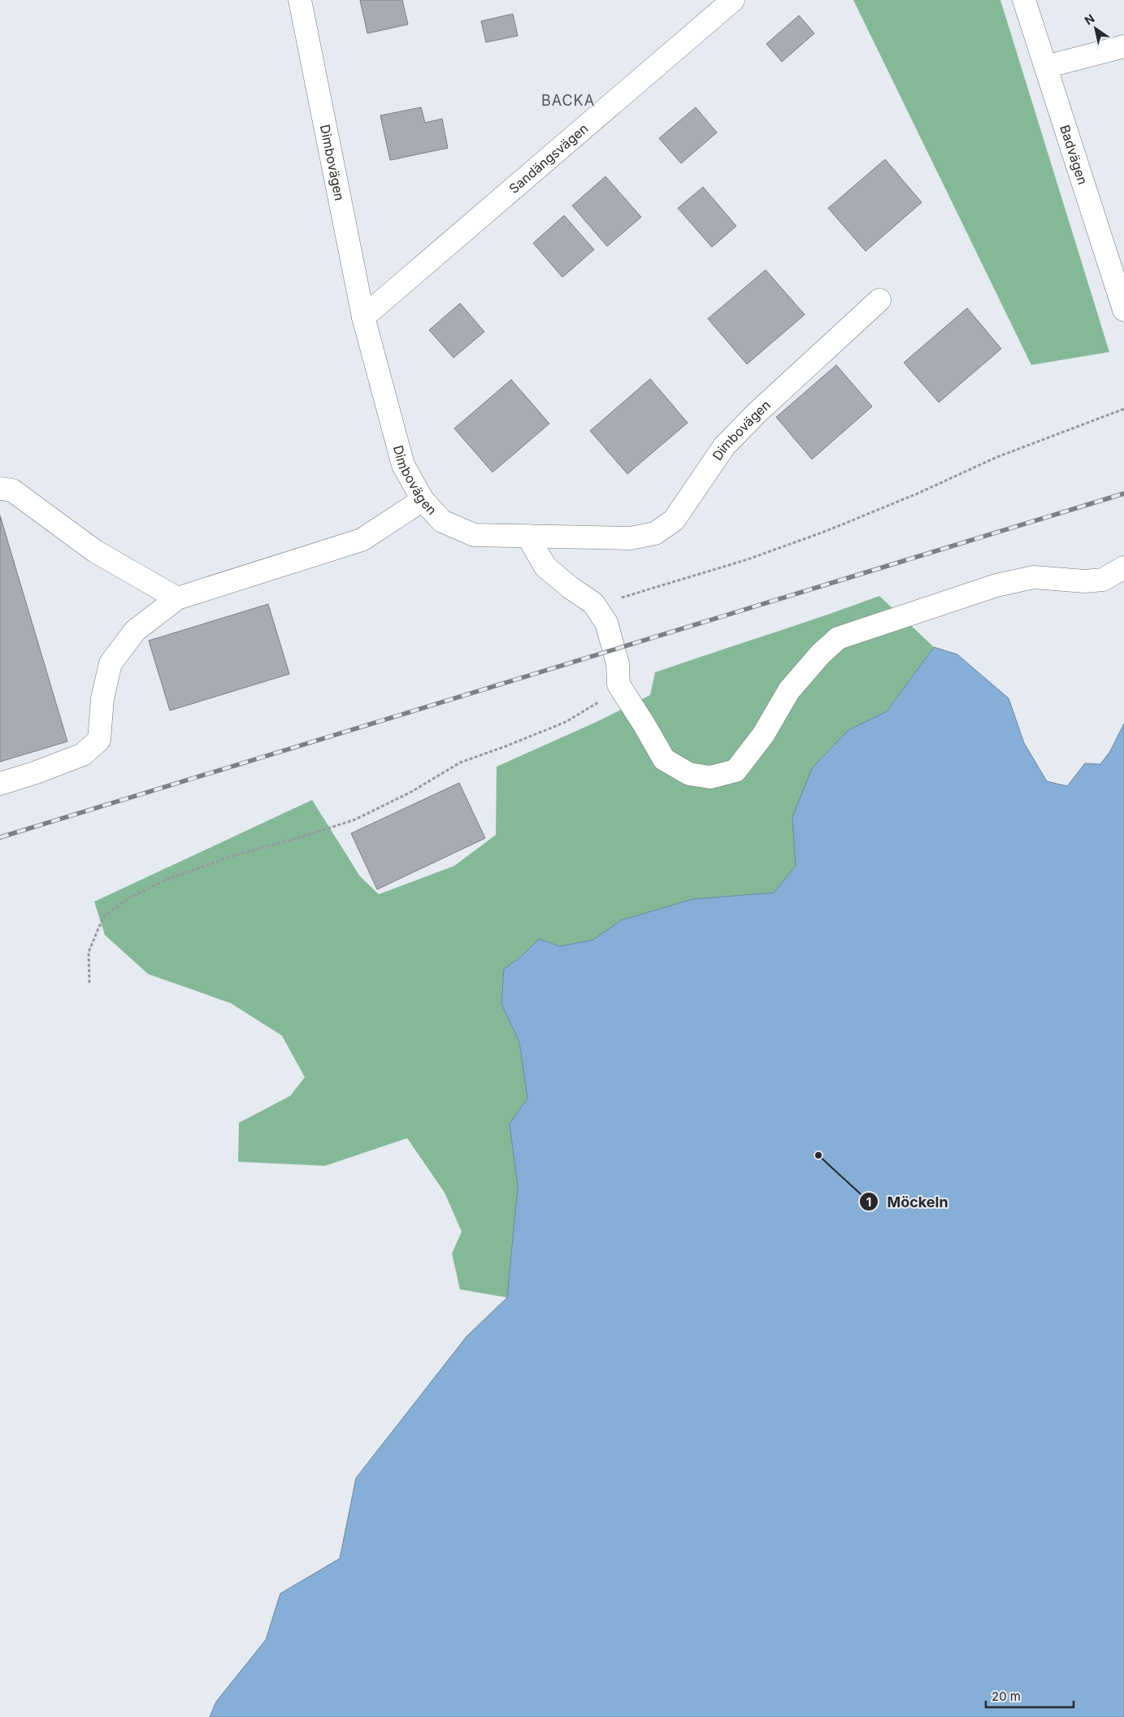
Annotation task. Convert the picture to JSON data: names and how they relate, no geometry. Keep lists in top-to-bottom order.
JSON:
{
  "streets": {
    "street": ["Badvägen", "Sandängsvägen", "Dimbovägen"]
  },
  "crossings": [
    ["Sandängsvägen", "Dimbovägen"]
  ],
  "districts": ["BACKA"],
  "places": ["Möckeln"],
  "scale_bar": "20 m",
  "north": "top left"
}
